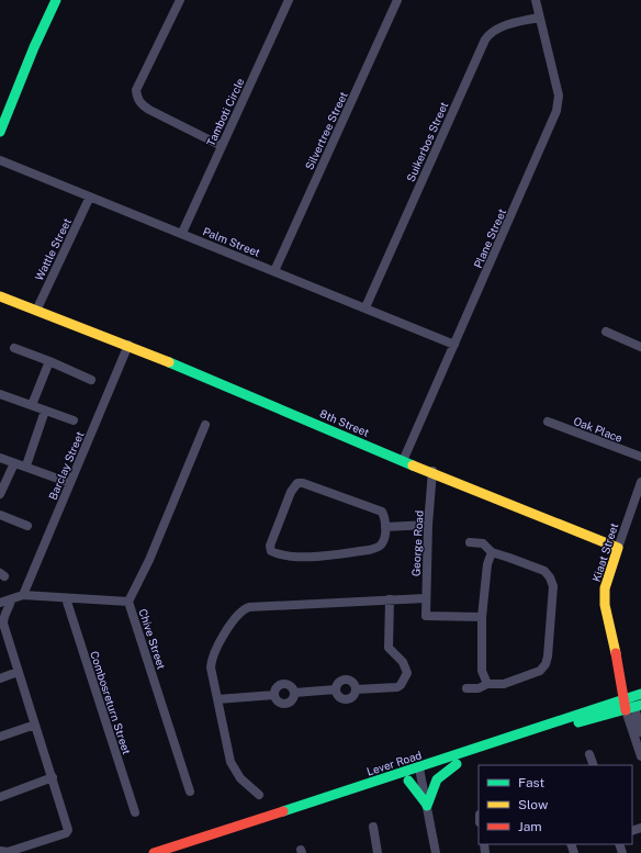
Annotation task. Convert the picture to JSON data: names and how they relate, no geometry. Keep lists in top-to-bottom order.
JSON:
{
  "streets": {
    "street": [
      "Tamboti Circle",
      "Silvertree Street",
      "Suikerbos Street",
      "Plane Street",
      "Palm Street",
      "Wattle Street",
      "8th Street",
      "Oak Place",
      "Barclay Street",
      "George Road",
      "Kiaat Street",
      "Chive Street",
      "Combosreturn Street",
      "Lever Road"
    ]
  },
  "crossings": [
    ["Tamboti Circle", "Palm Street"],
    ["Silvertree Street", "Palm Street"],
    ["Suikerbos Street", "Plane Street"],
    ["Suikerbos Street", "Palm Street"],
    ["Plane Street", "Palm Street"],
    ["Plane Street", "8th Street"],
    ["Palm Street", "Wattle Street"],
    ["Wattle Street", "8th Street"],
    ["8th Street", "Barclay Street"],
    ["8th Street", "George Road"],
    ["8th Street", "Kiaat Street"],
    ["Kiaat Street", "Lever Road"]
  ],
  "legend": ["Fast", "Slow", "Jam"]
}
